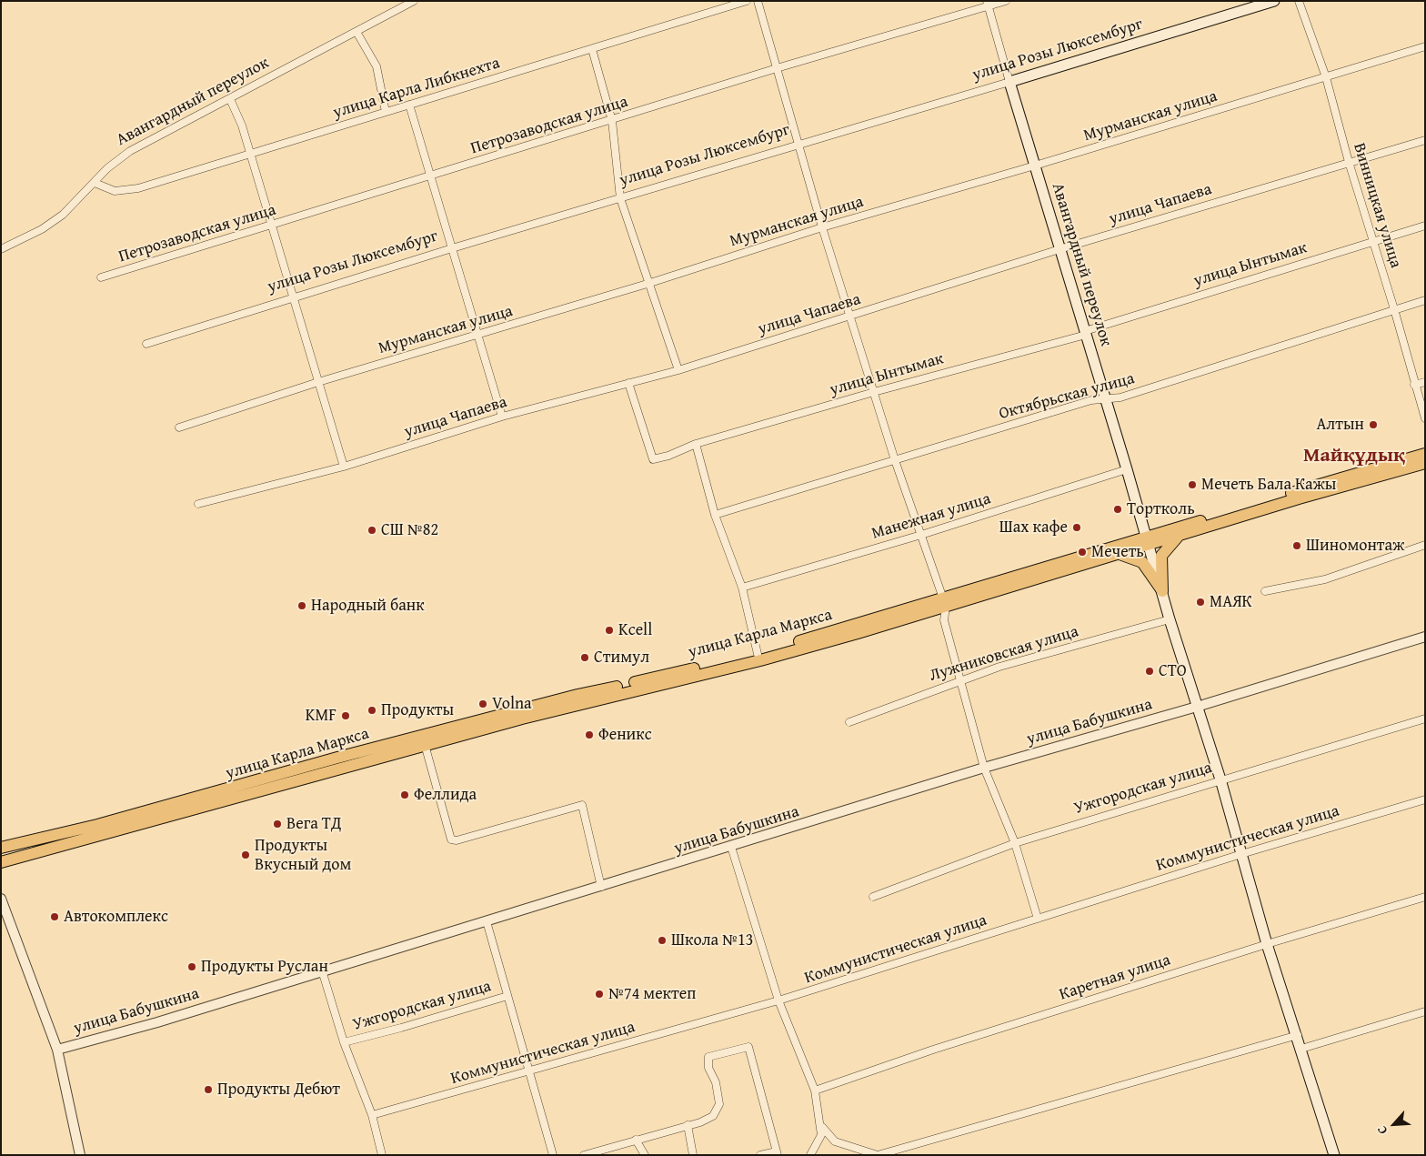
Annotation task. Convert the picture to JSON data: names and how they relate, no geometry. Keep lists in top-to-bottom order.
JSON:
{
  "streets": {
    "main road": ["улица Розы Люксембург", "Авангардный переулок", "улица Карла Маркса"],
    "street": [
      "улица Карла Либкнехта",
      "Мурманская улица",
      "Петрозаводская улица",
      "улица Чапаева",
      "Винницкая улица",
      "улица Ынтымак",
      "Октябрьская улица",
      "Манежная улица",
      "Лужниковская улица",
      "улица Бабушкина",
      "Ужгородская улица",
      "Коммунистическая улица",
      "Каретная улица"
    ]
  },
  "crossings": [
    ["улица Розы Люксембург", "Авангардный переулок"],
    ["улица Карла Либкнехта", "Авангардный переулок"],
    ["Авангардный переулок", "Мурманская улица"],
    ["Авангардный переулок", "Петрозаводская улица"],
    ["Авангардный переулок", "улица Чапаева"],
    ["Авангардный переулок", "улица Ынтымак"],
    ["Авангардный переулок", "Октябрьская улица"],
    ["Авангардный переулок", "Манежная улица"],
    ["Авангардный переулок", "улица Карла Маркса"],
    ["Авангардный переулок", "Лужниковская улица"],
    ["Авангардный переулок", "улица Бабушкина"],
    ["Авангардный переулок", "Ужгородская улица"],
    ["Авангардный переулок", "Коммунистическая улица"],
    ["Авангардный переулок", "Каретная улица"],
    ["Мурманская улица", "Винницкая улица"],
    ["улица Чапаева", "Винницкая улица"],
    ["улица Чапаева", "улица Ынтымак"],
    ["Винницкая улица", "улица Ынтымак"],
    ["Винницкая улица", "Октябрьская улица"]
  ],
  "districts": ["Майқұдық"],
  "places": [
    "Алтын",
    "Мечеть Бала Кажы",
    "Тортколь",
    "Шах кафе",
    "СШ №82",
    "Шиномонтаж",
    "Мечеть",
    "МАЯК",
    "Народный банк",
    "Kcell",
    "Стимул",
    "СТО",
    "Volna",
    "Продукты",
    "KMF",
    "Феникс",
    "Феллида",
    "Вега ТД",
    "Продукты Вкусный дом",
    "Автокомплекс",
    "Школа №13",
    "Продукты Руслан",
    "№74 мектеп",
    "Продукты Дебют"
  ],
  "north": "bottom left"
}
